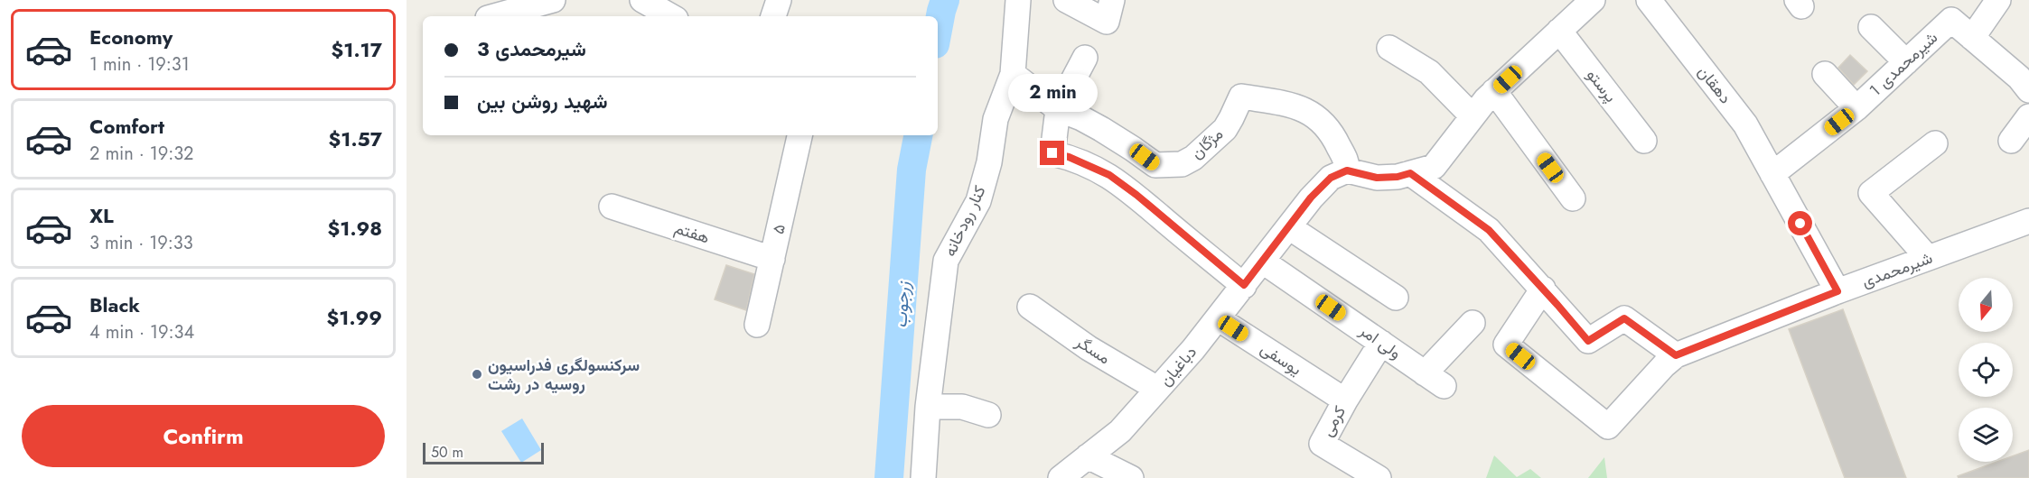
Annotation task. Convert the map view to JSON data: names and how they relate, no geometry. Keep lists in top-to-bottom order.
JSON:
{
  "streets": {
    "street": [
      "شیرمحمدی 1",
      "دهقان",
      "پرستو",
      "مژگان",
      "کنار رودخانه",
      "۵",
      "هفتم",
      "شیرمحمدی",
      "ولی امر",
      "مسگر",
      "یوسفی",
      "دباغیان",
      "کرمی"
    ]
  },
  "crossings": [
    ["شیرمحمدی 1", "دهقان"],
    ["دهقان", "شیرمحمدی"],
    ["مژگان", "دباغیان"],
    ["۵", "هفتم"],
    ["ولی امر", "دباغیان"],
    ["ولی امر", "کرمی"],
    ["مسگر", "دباغیان"],
    ["یوسفی", "دباغیان"],
    ["یوسفی", "کرمی"]
  ],
  "water": ["زرجوب"],
  "places": ["سرکنسولگری فدراسیون روسیه در رشت"],
  "scale_bar": "50 m",
  "north": "bottom",
  "page": {
    "list": [
      {
        "name": "Economy",
        "note": "1 min · 19:31",
        "value": "$1.17"
      },
      {
        "name": "Comfort",
        "note": "2 min · 19:32",
        "value": "$1.57"
      },
      {
        "name": "XL",
        "note": "3 min · 19:33",
        "value": "$1.98"
      },
      {
        "name": "Black",
        "note": "4 min · 19:34",
        "value": "$1.99"
      }
    ],
    "banner": ["شیرمحمدی 3", "شهید روشن بین"],
    "bubble": "2 min",
    "buttons": "Confirm",
    "scale": "50 m"
  }
}
